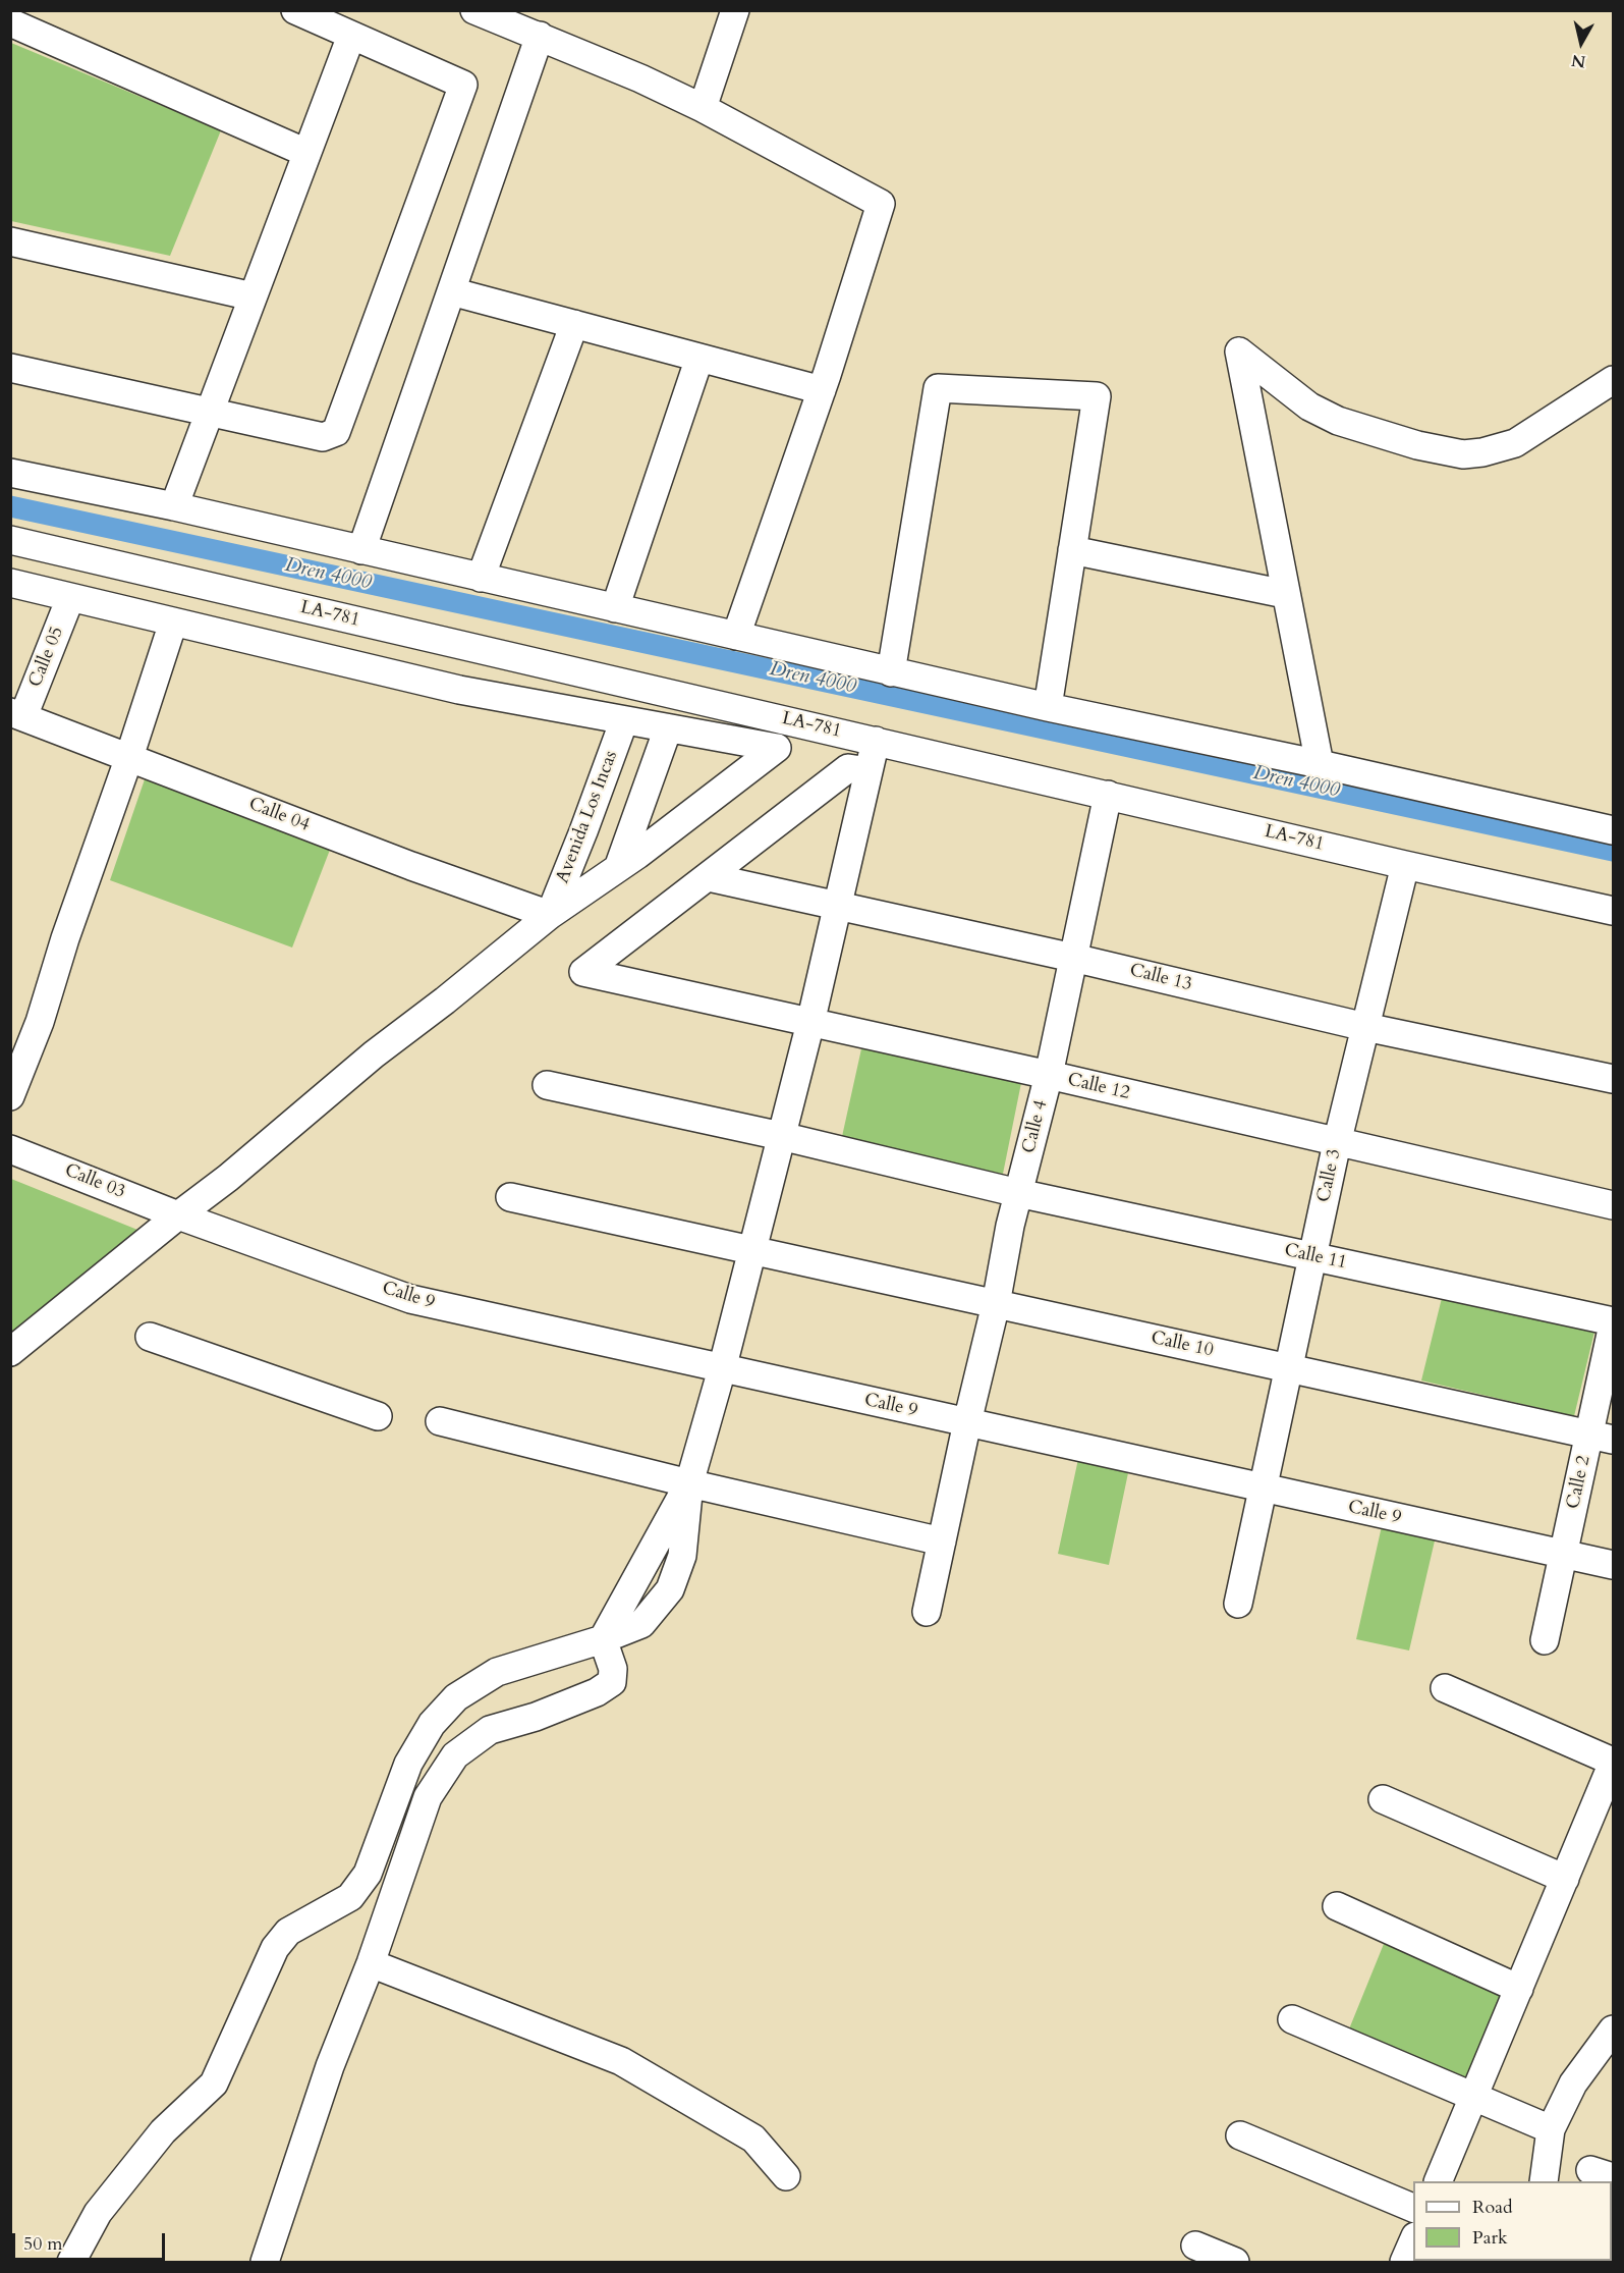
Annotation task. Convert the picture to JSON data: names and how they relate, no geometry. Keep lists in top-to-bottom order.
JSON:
{
  "streets": {
    "street": [
      "LA-781",
      "Calle 05",
      "Calle 04",
      "Avenida Los Incas",
      "Calle 13",
      "Calle 12",
      "Calle 4",
      "Calle 3",
      "Calle 03",
      "Calle 11",
      "Calle 9",
      "Calle 10",
      "Calle 2"
    ]
  },
  "crossings": [
    ["LA-781", "Calle 4"],
    ["LA-781", "Calle 3"],
    ["Calle 05", "Calle 04"],
    ["Calle 04", "Avenida Los Incas"],
    ["Calle 13", "Calle 12"],
    ["Calle 13", "Calle 4"],
    ["Calle 13", "Calle 3"],
    ["Calle 12", "Calle 4"],
    ["Calle 12", "Calle 3"],
    ["Calle 4", "Calle 11"],
    ["Calle 4", "Calle 9"],
    ["Calle 4", "Calle 10"],
    ["Calle 3", "Calle 11"],
    ["Calle 3", "Calle 9"],
    ["Calle 3", "Calle 10"],
    ["Calle 03", "Calle 9"],
    ["Calle 11", "Calle 2"],
    ["Calle 9", "Calle 2"],
    ["Calle 10", "Calle 2"]
  ],
  "water": ["Dren 4000"],
  "legend": ["Road", "Park"],
  "scale_bar": "50 m",
  "north": "bottom"
}
